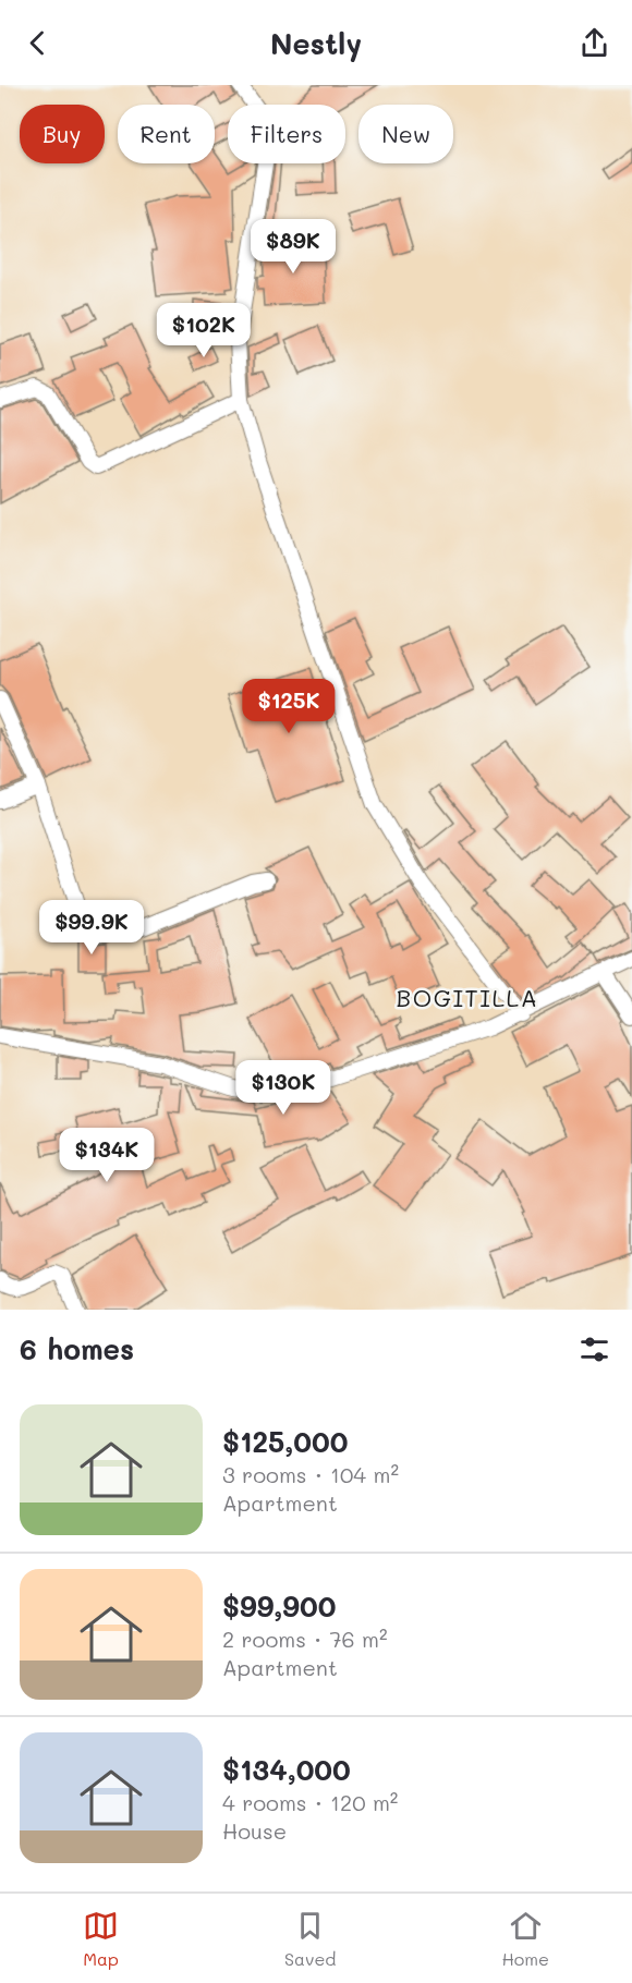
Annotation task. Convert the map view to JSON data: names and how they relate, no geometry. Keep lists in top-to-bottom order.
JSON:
{
  "districts": ["BOGITILLA"],
  "page": {
    "header": "Nestly",
    "chip": [
      "Buy",
      "Rent",
      "Filters",
      "New"
    ],
    "price": [
      "$89K",
      "$102K",
      "$125K",
      "$99.9K",
      "$130K",
      "$134K"
    ],
    "heading": "6 homes",
    "list": [
      {
        "name": "$125,000",
        "note": "3 rooms · 104 m² · Apartment"
      },
      {
        "name": "$99,900",
        "note": "2 rooms · 76 m² · Apartment"
      },
      {
        "name": "$134,000",
        "note": "4 rooms · 120 m² · House"
      }
    ],
    "tabs": ["Map", "Saved", "Home"]
  }
}
